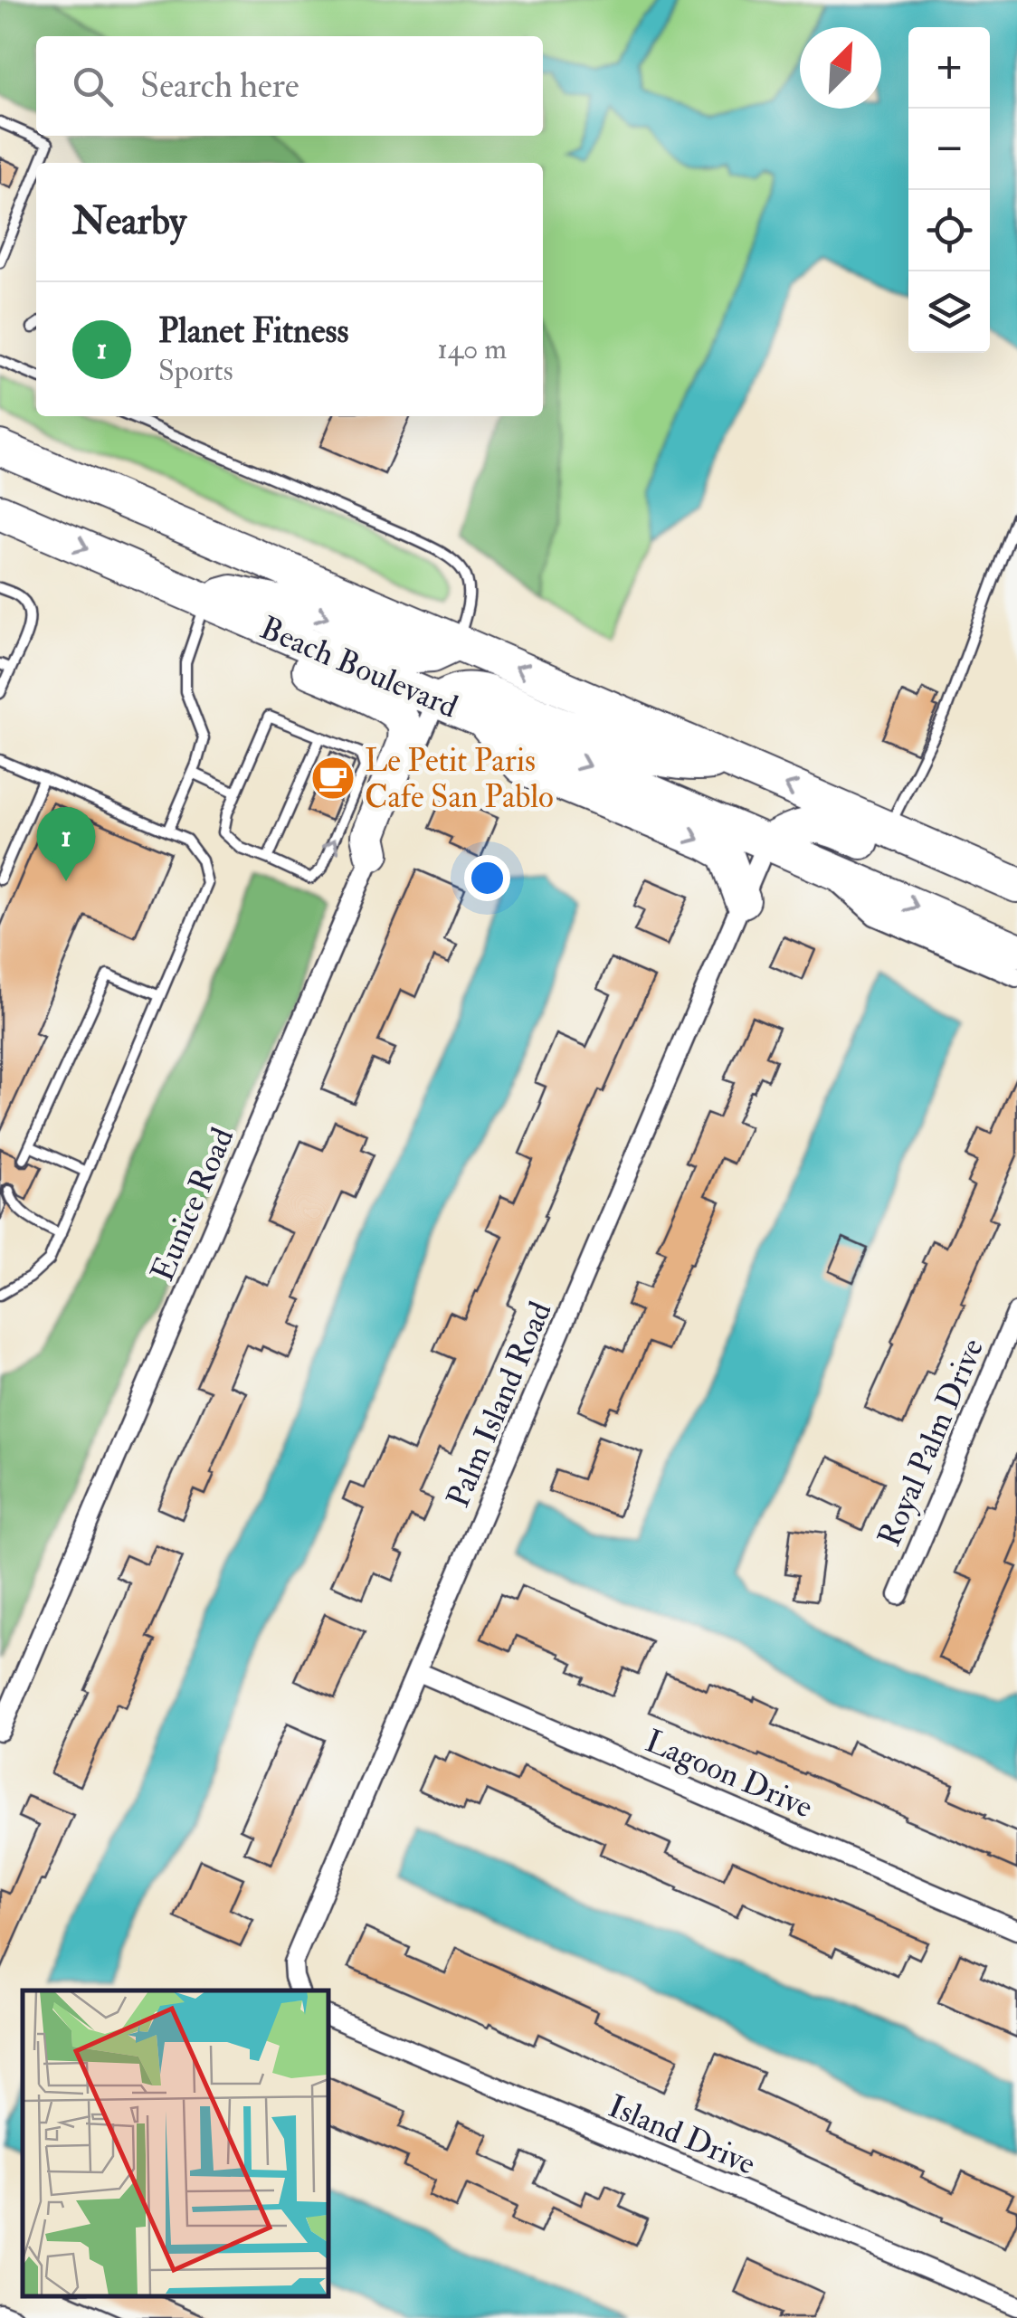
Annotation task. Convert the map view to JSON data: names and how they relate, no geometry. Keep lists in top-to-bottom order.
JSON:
{
  "streets": {
    "highway": ["Beach Boulevard"],
    "street": [
      "Eunice Road",
      "Palm Island Road",
      "Royal Palm Drive",
      "Lagoon Drive",
      "Island Drive"
    ]
  },
  "crossings": [
    ["Beach Boulevard", "Eunice Road"],
    ["Beach Boulevard", "Palm Island Road"],
    ["Palm Island Road", "Lagoon Drive"]
  ],
  "places": {
    "cafe": ["Le Petit Paris Cafe San Pablo"]
  },
  "north": "top right",
  "page": {
    "map_buttons": ["+", "−"],
    "search": "Search here",
    "heading": "Nearby",
    "list": [
      {
        "mark": "1",
        "name": "Planet Fitness",
        "note": "Sports",
        "value": "140 m"
      }
    ],
    "pins": "1"
  }
}
